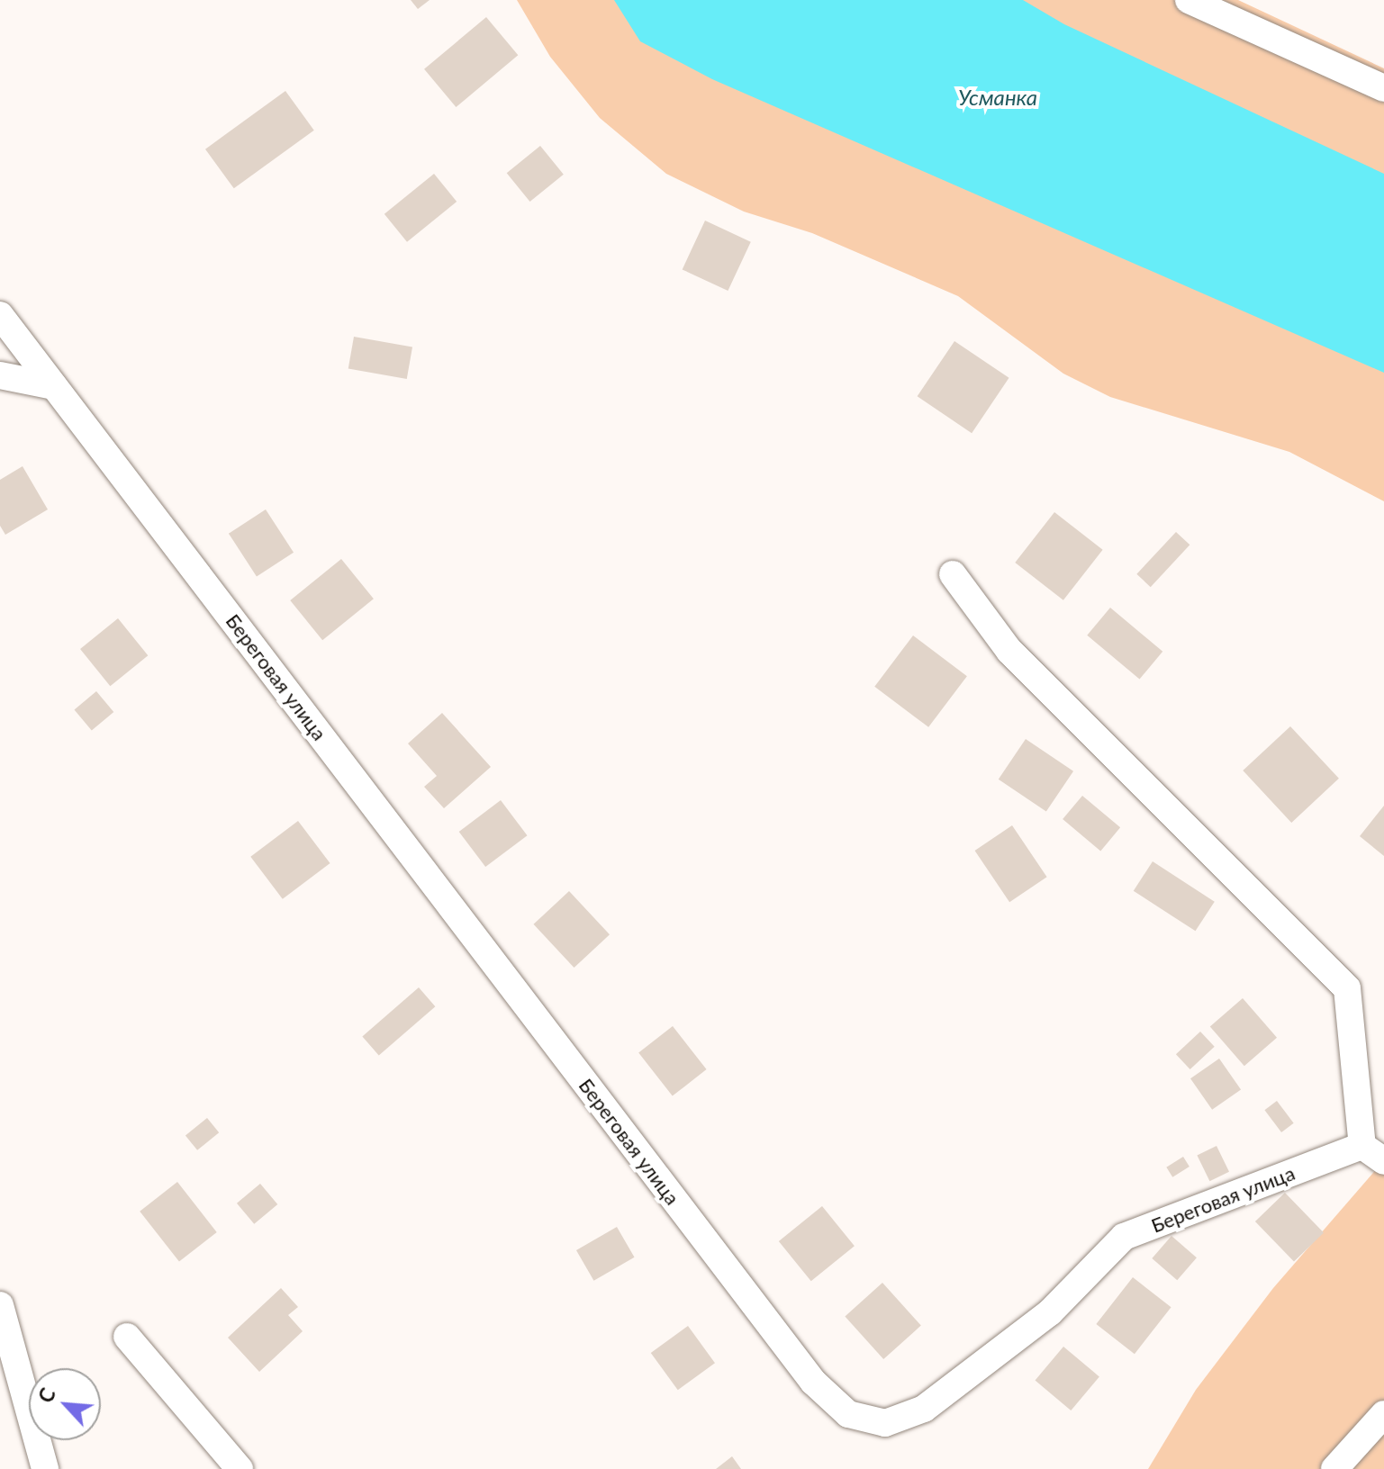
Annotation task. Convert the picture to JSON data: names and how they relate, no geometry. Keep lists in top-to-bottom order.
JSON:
{
  "streets": {
    "street": ["Береговая улица"]
  },
  "water": ["Усманка"],
  "north": "top left"
}
